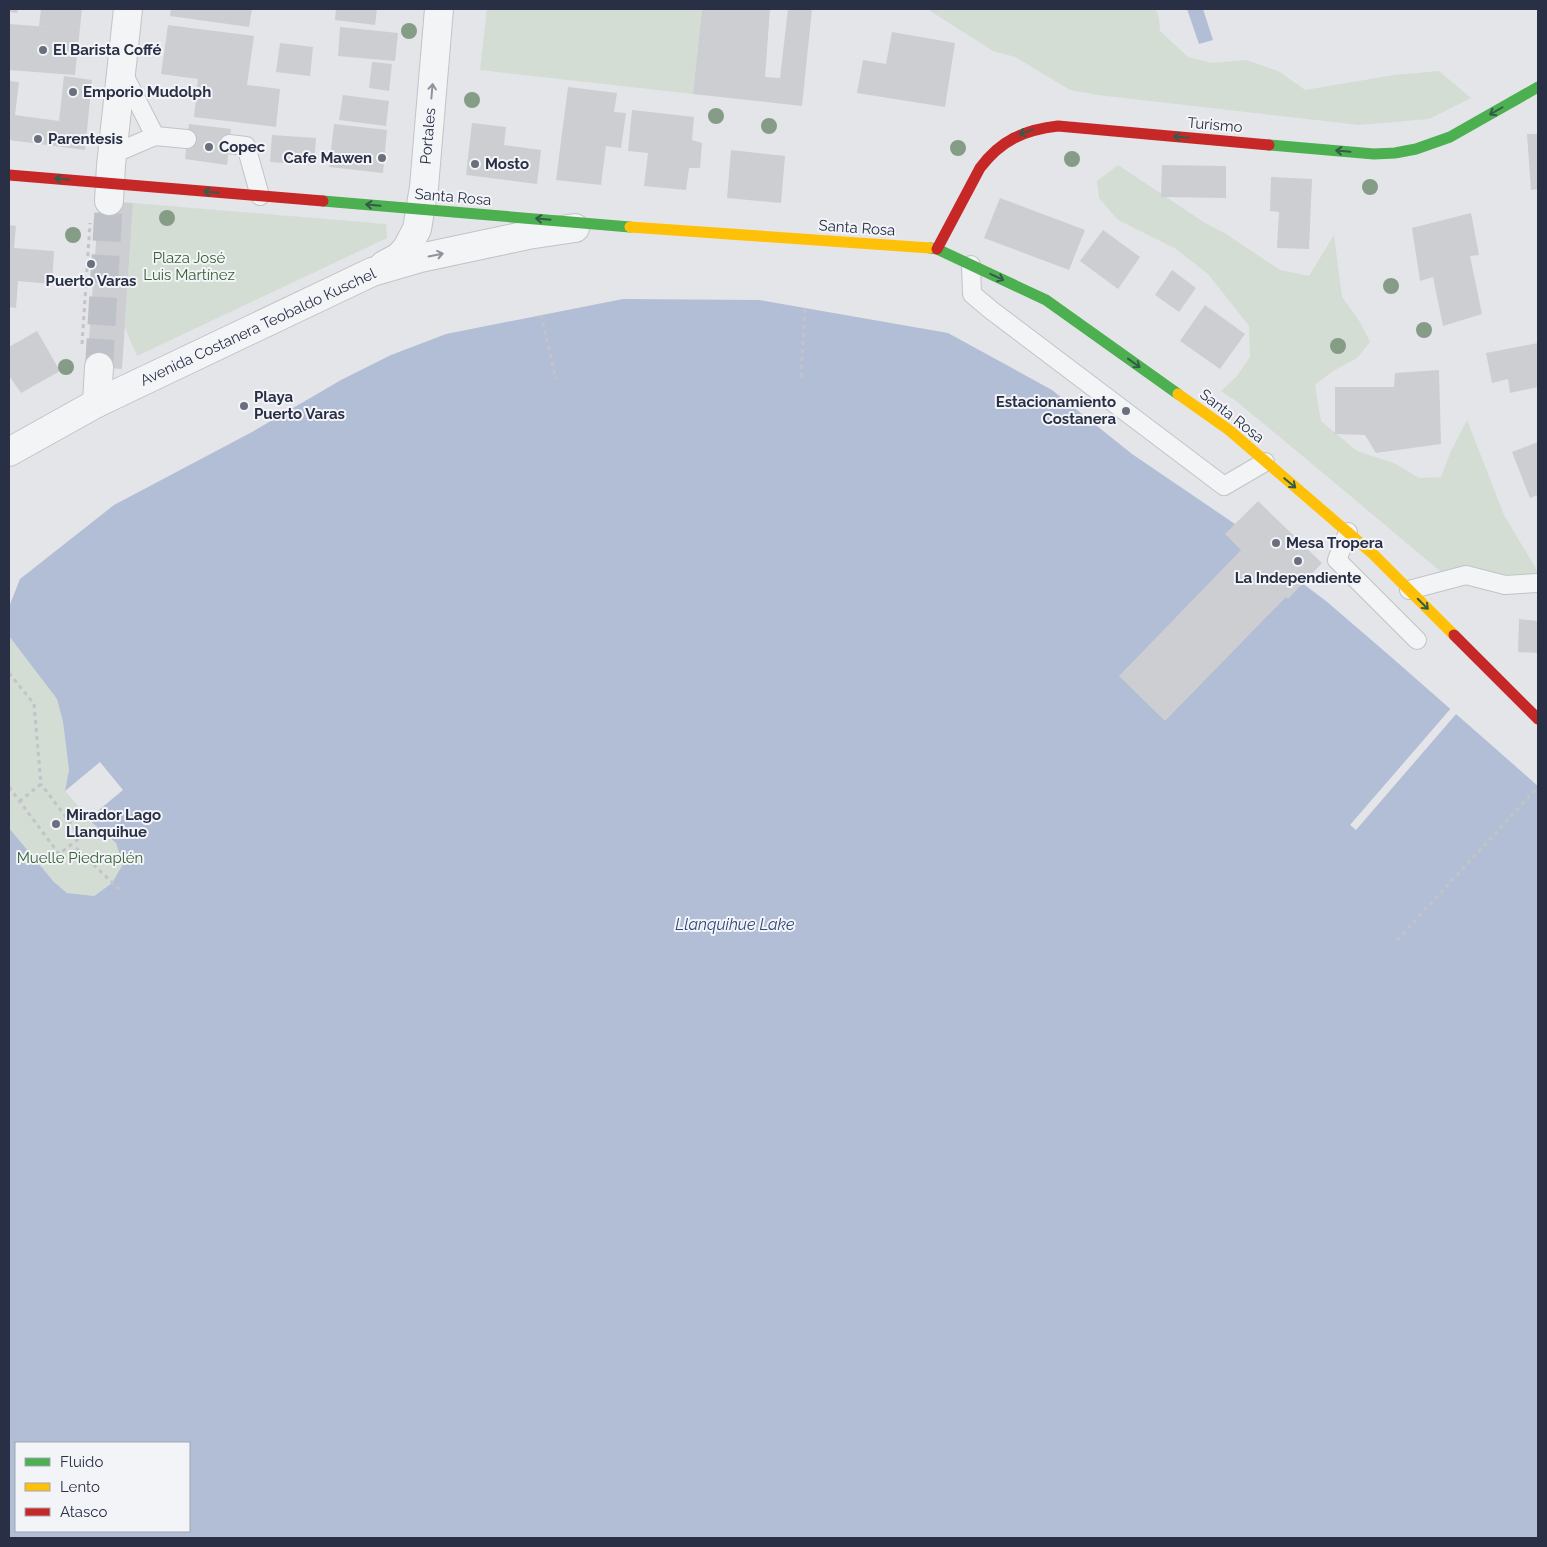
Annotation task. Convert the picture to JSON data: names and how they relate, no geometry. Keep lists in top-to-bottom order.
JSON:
{
  "streets": {
    "street": [
      "Turismo",
      "Portales",
      "Santa Rosa",
      "Avenida Costanera Teobaldo Kuschel"
    ]
  },
  "crossings": [
    ["Turismo", "Santa Rosa"],
    ["Portales", "Santa Rosa"],
    ["Portales", "Avenida Costanera Teobaldo Kuschel"],
    ["Santa Rosa", "Avenida Costanera Teobaldo Kuschel"]
  ],
  "one_way": ["Turismo", "Portales", "Avenida Costanera Teobaldo Kuschel"],
  "water": ["Llanquihue Lake"],
  "parks": ["Plaza José Luis Martínez", "Muelle Piedraplén"],
  "places": [
    "El Barista Coffé",
    "Emporio Mudolph",
    "Parentesis",
    "Copec",
    "Cafe Mawen",
    "Mosto",
    "Puerto Varas",
    "Playa Puerto Varas",
    "Estacionamiento Costanera",
    "Mesa Tropera",
    "La Independiente",
    "Mirador Lago Llanquihue"
  ],
  "legend": ["Fluido", "Lento", "Atasco"]
}
